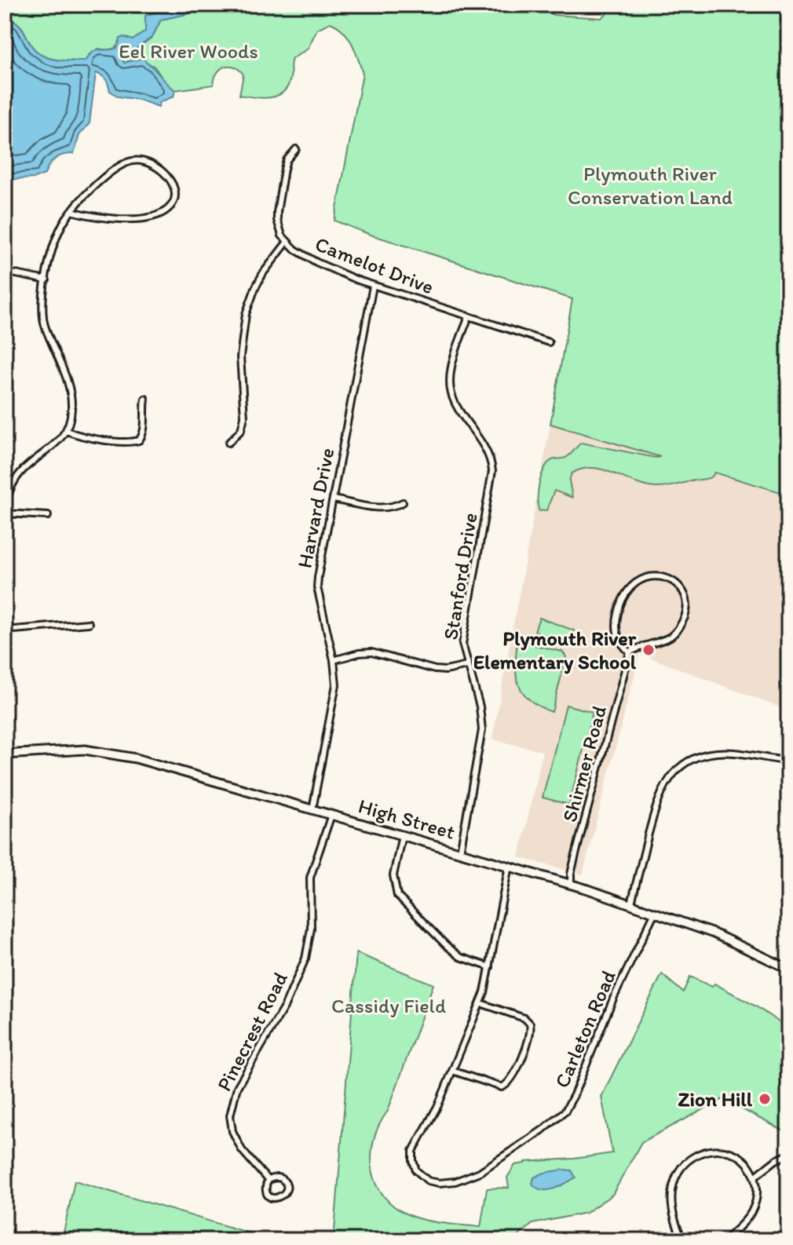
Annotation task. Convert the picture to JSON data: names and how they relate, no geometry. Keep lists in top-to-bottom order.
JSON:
{
  "streets": {
    "main road": ["High Street"],
    "street": [
      "Camelot Drive",
      "Harvard Drive",
      "Stanford Drive",
      "Shirmer Road",
      "Carleton Road",
      "Pinecrest Road"
    ]
  },
  "crossings": [
    ["Camelot Drive", "Harvard Drive"],
    ["Camelot Drive", "Stanford Drive"],
    ["Harvard Drive", "High Street"],
    ["Stanford Drive", "High Street"],
    ["Shirmer Road", "High Street"],
    ["High Street", "Carleton Road"],
    ["High Street", "Pinecrest Road"]
  ],
  "parks": ["Eel River Woods", "Plymouth River Conservation Land", "Cassidy Field"],
  "places": ["Plymouth River Elementary School", "Zion Hill"]
}
